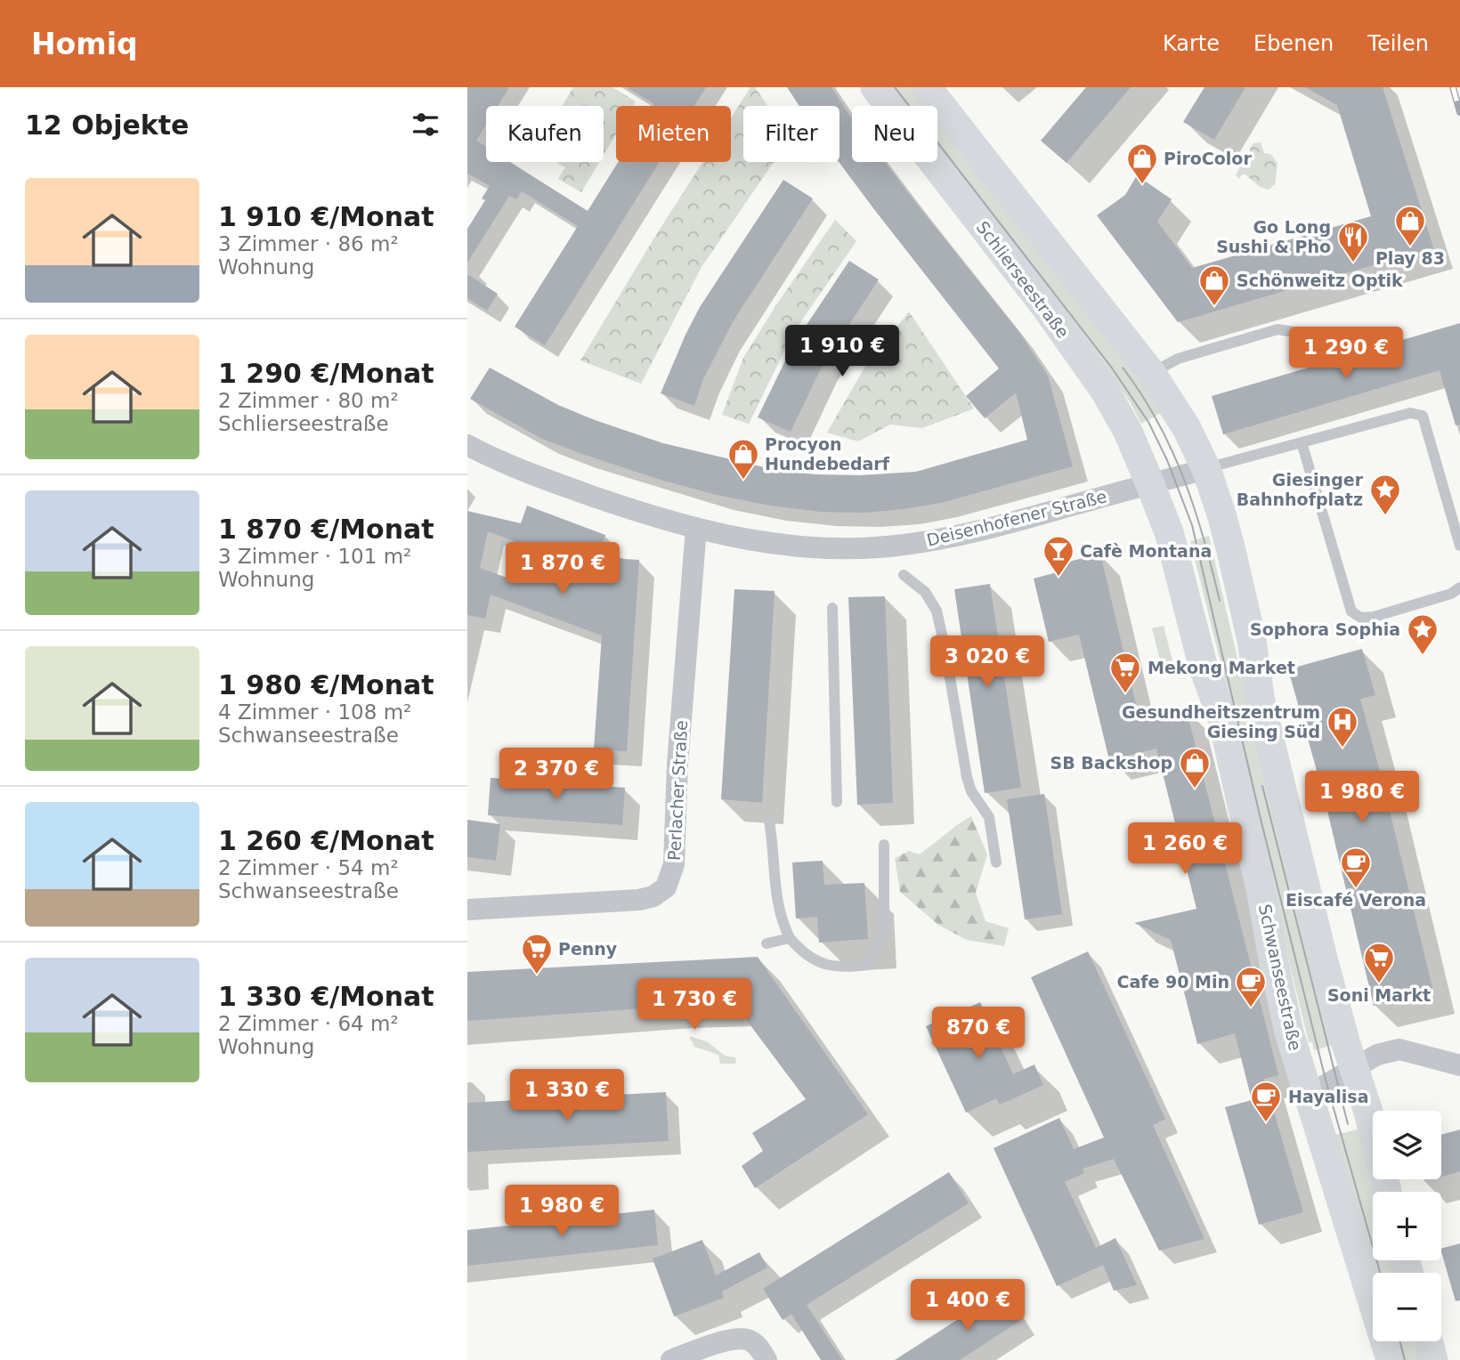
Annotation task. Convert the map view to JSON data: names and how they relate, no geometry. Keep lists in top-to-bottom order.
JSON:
{
  "streets": {
    "main road": ["Schlierseestraße", "Schwanseestraße"],
    "street": ["Deisenhofener Straße", "Perlacher Straße"]
  },
  "crossings": [
    ["Schlierseestraße", "Deisenhofener Straße"],
    ["Schlierseestraße", "Schwanseestraße"],
    ["Deisenhofener Straße", "Perlacher Straße"],
    ["Deisenhofener Straße", "Schwanseestraße"]
  ],
  "places": {
    "shop": [
      "PiroColor",
      "Play 83",
      "Schönweitz Optik",
      "Procyon Hundebedarf",
      "SB Backshop"
    ],
    "restaurant": ["Go Long Sushi & Pho"],
    "place": ["Giesinger Bahnhofplatz", "Sophora Sophia"],
    "bar": ["Cafè Montana"],
    "supermarket": ["Mekong Market", "Penny", "Soni Markt"],
    "hospital": ["Gesundheitszentrum Giesing Süd"],
    "cafe": ["Eiscafé Verona", "Cafe 90 Min", "Hayalisa"]
  },
  "page": {
    "header": "Homiq",
    "nav": ["Karte", "Ebenen", "Teilen"],
    "heading": "12 Objekte",
    "chip": [
      "Kaufen",
      "Mieten",
      "Filter",
      "Neu"
    ],
    "list": [
      {
        "name": "1 910 €/Monat",
        "note": "3 Zimmer · 86 m² · Wohnung"
      },
      {
        "name": "1 290 €/Monat",
        "note": "2 Zimmer · 80 m² · Schlierseestraße"
      },
      {
        "name": "1 870 €/Monat",
        "note": "3 Zimmer · 101 m² · Wohnung"
      },
      {
        "name": "1 980 €/Monat",
        "note": "4 Zimmer · 108 m² · Schwanseestraße"
      },
      {
        "name": "1 260 €/Monat",
        "note": "2 Zimmer · 54 m² · Schwanseestraße"
      },
      {
        "name": "1 330 €/Monat",
        "note": "2 Zimmer · 64 m² · Wohnung"
      }
    ],
    "price": [
      "1 910 €",
      "1 290 €",
      "1 870 €",
      "3 020 €",
      "2 370 €",
      "1 980 €",
      "1 260 €",
      "1 730 €",
      "870 €",
      "1 330 €",
      "1 980 €",
      "1 400 €"
    ],
    "map_buttons": ["+", "−"]
  }
}
